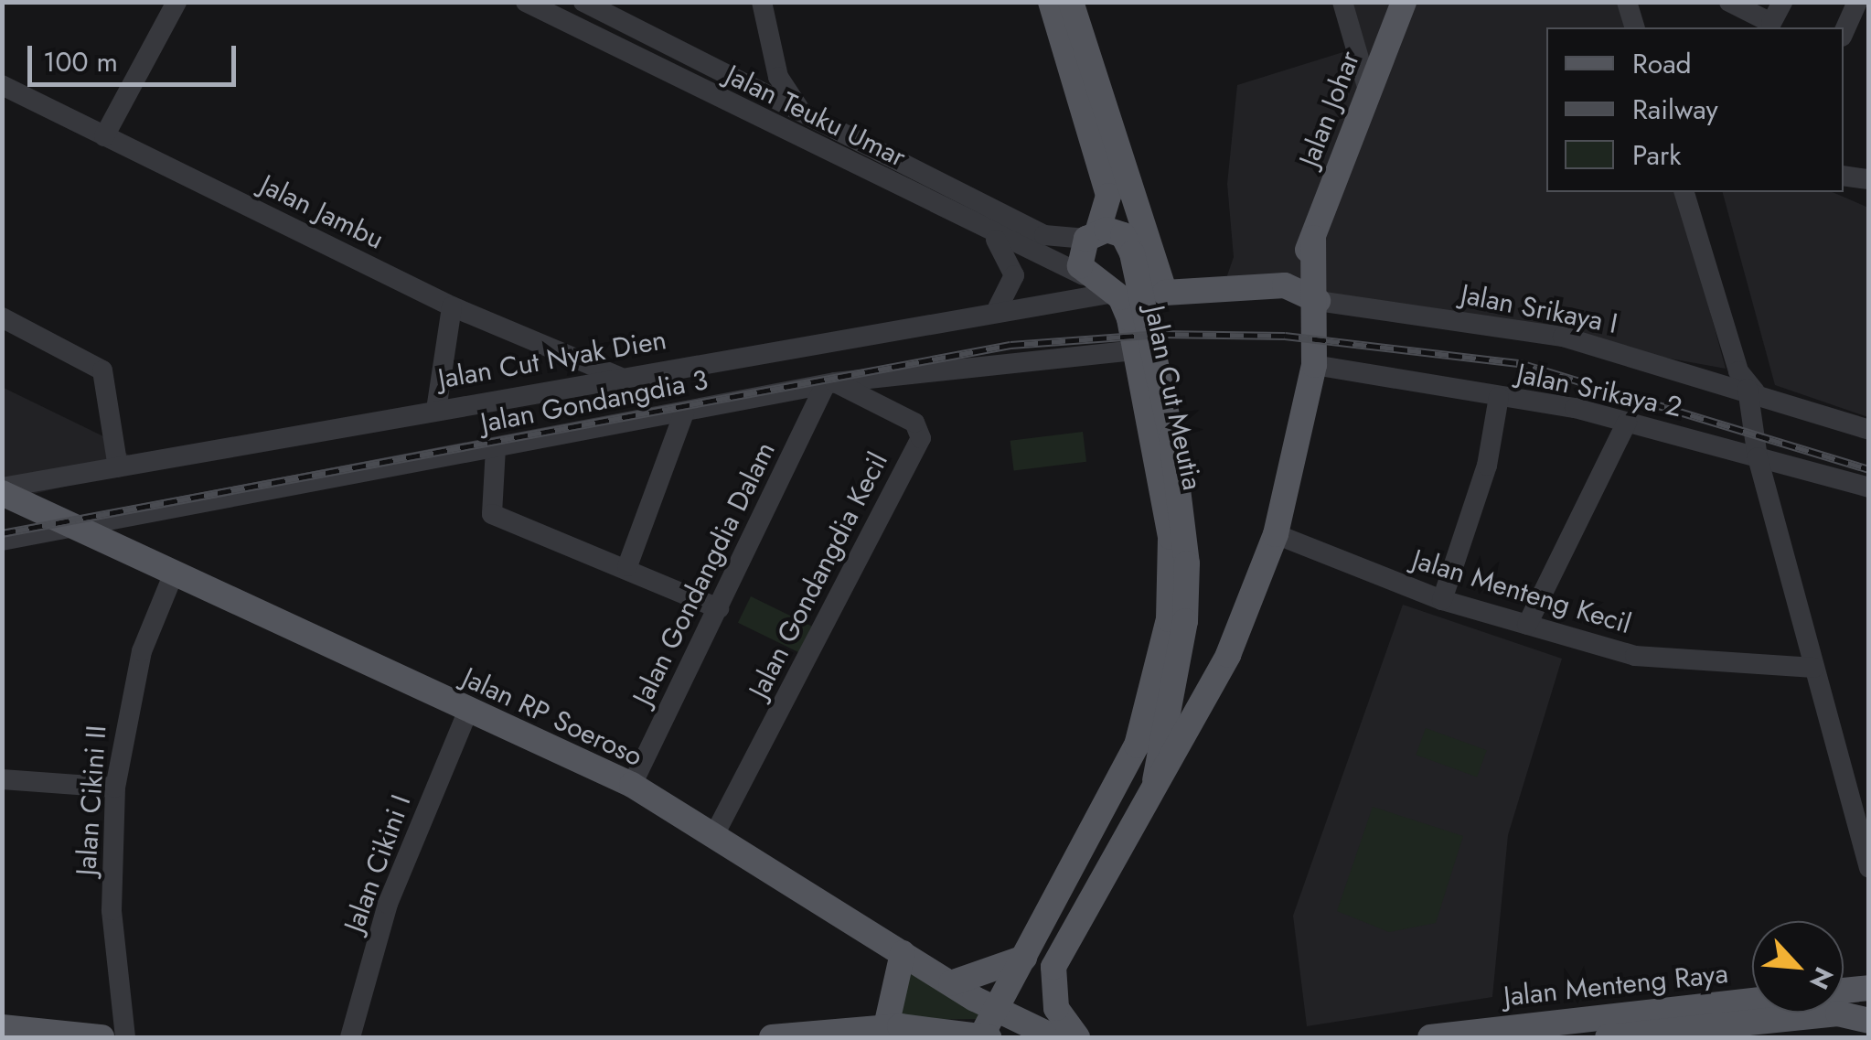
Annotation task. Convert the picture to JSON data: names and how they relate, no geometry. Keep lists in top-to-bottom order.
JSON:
{
  "streets": {
    "main road": [
      "Jalan Johar",
      "Jalan Cut Meutia",
      "Jalan RP Soeroso",
      "Jalan Menteng Raya"
    ],
    "street": [
      "Jalan Teuku Umar",
      "Jalan Jambu",
      "Jalan Srikaya I",
      "Jalan Cut Nyak Dien",
      "Jalan Srikaya 2",
      "Jalan Gondangdia 3",
      "Jalan Gondangdia Dalam",
      "Jalan Gondangdia Kecil",
      "Jalan Menteng Kecil",
      "Jalan Cikini II",
      "Jalan Cikini I"
    ]
  },
  "crossings": [
    ["Jalan Johar", "Jalan Srikaya I"],
    ["Jalan Johar", "Jalan Cut Meutia"],
    ["Jalan Teuku Umar", "Jalan Cut Meutia"],
    ["Jalan Jambu", "Jalan Cut Nyak Dien"],
    ["Jalan Srikaya I", "Jalan Cut Meutia"],
    ["Jalan Cut Nyak Dien", "Jalan Cut Meutia"],
    ["Jalan Cut Nyak Dien", "Jalan RP Soeroso"],
    ["Jalan Srikaya 2", "Jalan Cut Meutia"],
    ["Jalan Cut Meutia", "Jalan Gondangdia 3"],
    ["Jalan Cut Meutia", "Jalan Menteng Kecil"],
    ["Jalan Cut Meutia", "Jalan RP Soeroso"],
    ["Jalan Gondangdia 3", "Jalan Gondangdia Dalam"],
    ["Jalan Gondangdia 3", "Jalan Gondangdia Kecil"],
    ["Jalan Gondangdia 3", "Jalan RP Soeroso"],
    ["Jalan Gondangdia Dalam", "Jalan Gondangdia Kecil"],
    ["Jalan Gondangdia Dalam", "Jalan RP Soeroso"],
    ["Jalan Gondangdia Kecil", "Jalan RP Soeroso"],
    ["Jalan RP Soeroso", "Jalan Cikini II"],
    ["Jalan RP Soeroso", "Jalan Cikini I"]
  ],
  "legend": ["Road", "Railway", "Park"],
  "scale_bar": "100 m",
  "north": "bottom right"
}
